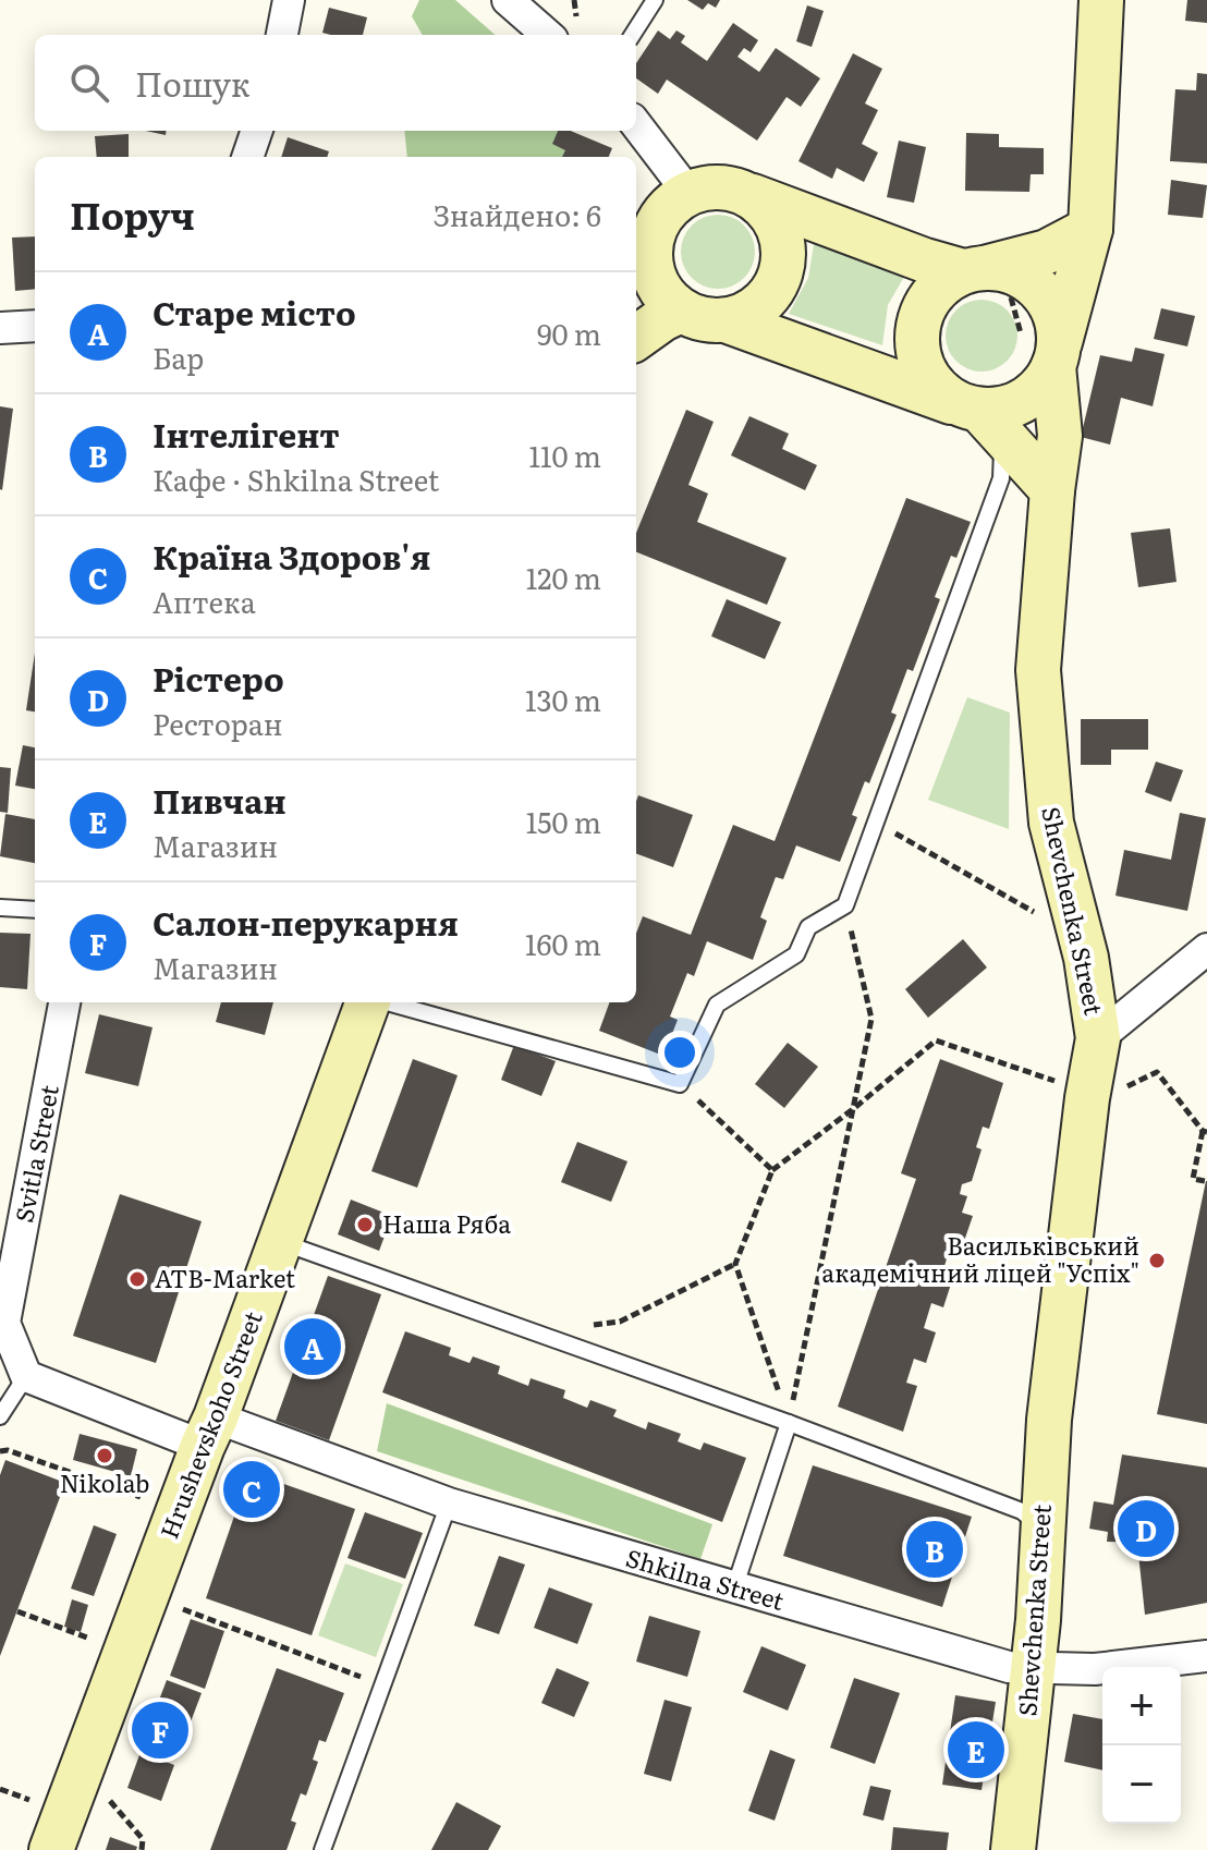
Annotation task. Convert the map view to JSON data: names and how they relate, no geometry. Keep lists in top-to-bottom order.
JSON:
{
  "streets": {
    "main road": ["Shevchenka Street", "Hrushevskoho Street"],
    "street": ["Svitla Street", "Shkilna Street"]
  },
  "crossings": [
    ["Shevchenka Street", "Shkilna Street"],
    ["Hrushevskoho Street", "Shkilna Street"]
  ],
  "places": [
    "Наша Ряба",
    "Васильківський академічний ліцей \"Успіх\"",
    "ATB-Market",
    "Nikolab"
  ],
  "page": {
    "search": "Пошук",
    "heading": ["Поруч", "Знайдено: 6"],
    "list": [
      {
        "mark": "A",
        "name": "Старе місто",
        "note": "Бар",
        "value": "90 m"
      },
      {
        "mark": "B",
        "name": "Інтелігент",
        "note": "Кафе · Shkilna Street",
        "value": "110 m"
      },
      {
        "mark": "C",
        "name": "Країна Здоров'я",
        "note": "Аптека",
        "value": "120 m"
      },
      {
        "mark": "D",
        "name": "Рістеро",
        "note": "Ресторан",
        "value": "130 m"
      },
      {
        "mark": "E",
        "name": "Пивчан",
        "note": "Магазин",
        "value": "150 m"
      },
      {
        "mark": "F",
        "name": "Салон-перукарня",
        "note": "Магазин",
        "value": "160 m"
      }
    ],
    "pins": [
      "A",
      "C",
      "D",
      "B",
      "F",
      "E"
    ],
    "map_buttons": ["+", "−"]
  }
}
